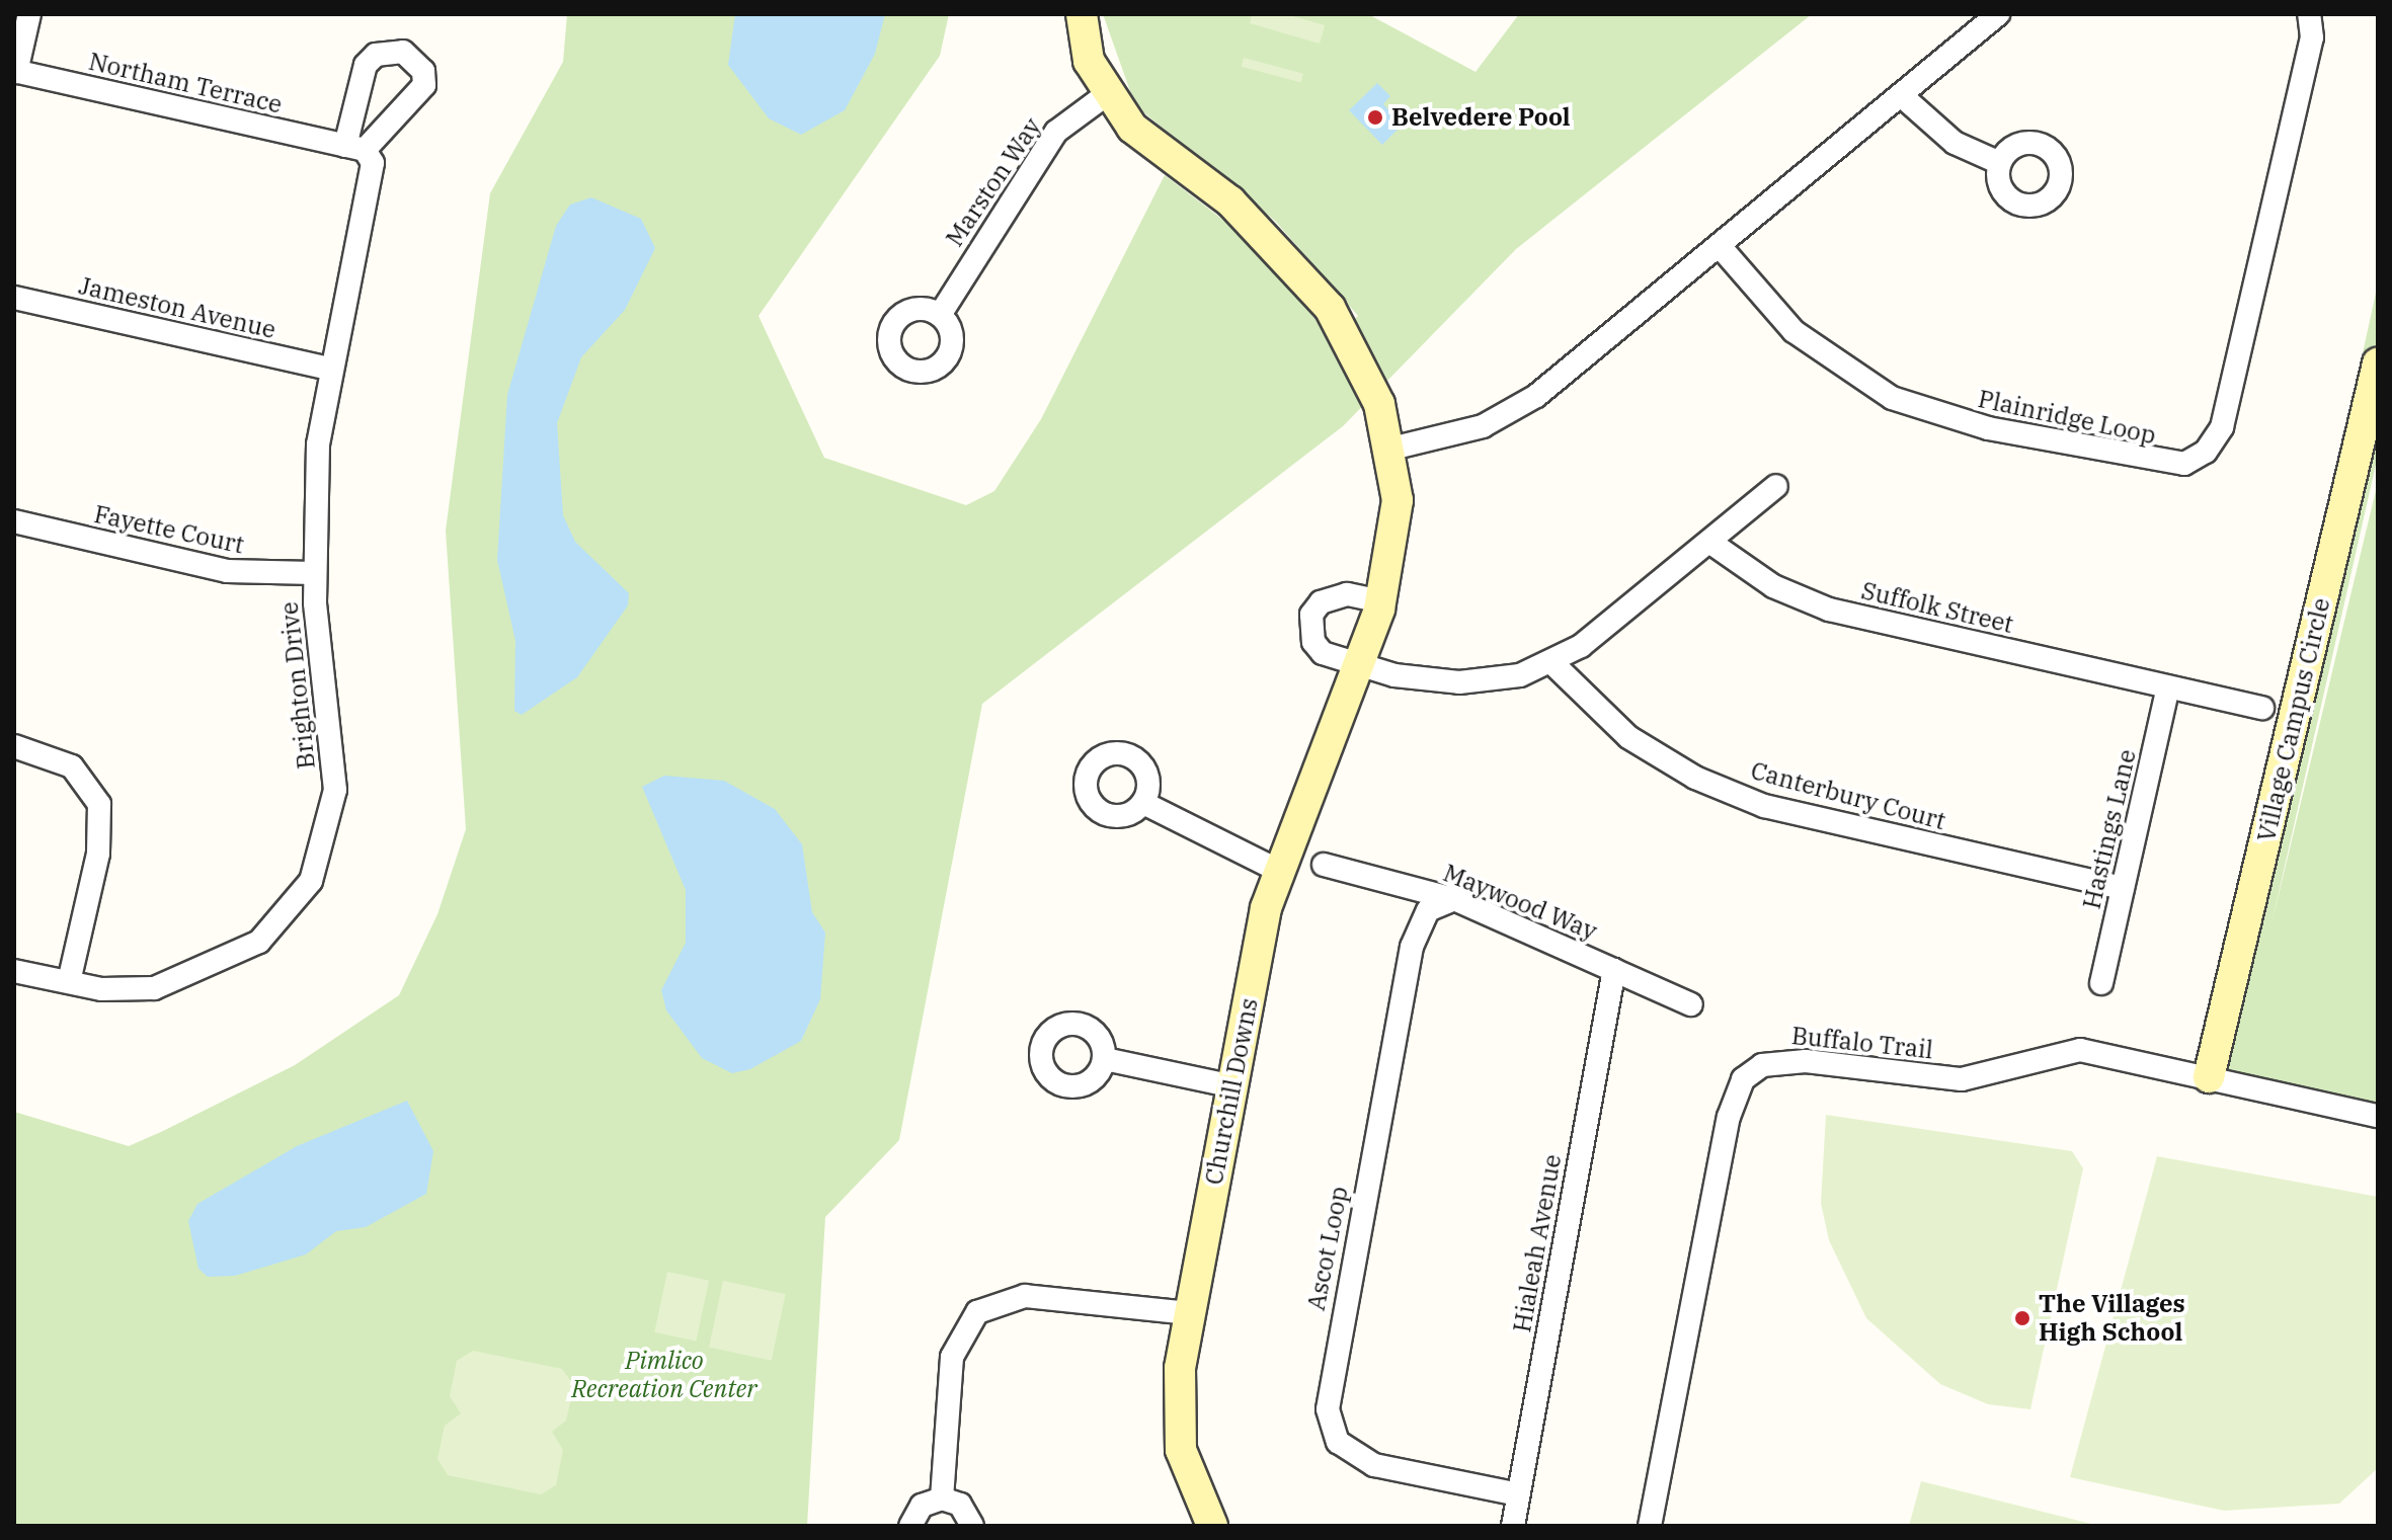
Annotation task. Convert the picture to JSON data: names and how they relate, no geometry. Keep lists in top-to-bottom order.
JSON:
{
  "streets": {
    "street": [
      "Northam Terrace",
      "Marston Way",
      "Jameston Avenue",
      "Plainridge Loop",
      "Fayette Court",
      "Suffolk Street",
      "Brighton Drive",
      "Village Campus Circle",
      "Canterbury Court",
      "Hastings Lane",
      "Maywood Way",
      "Buffalo Trail",
      "Churchill Downs",
      "Hialeah Avenue",
      "Ascot Loop"
    ]
  },
  "crossings": [
    ["Northam Terrace", "Brighton Drive"],
    ["Marston Way", "Churchill Downs"],
    ["Jameston Avenue", "Brighton Drive"],
    ["Fayette Court", "Brighton Drive"],
    ["Suffolk Street", "Hastings Lane"],
    ["Village Campus Circle", "Buffalo Trail"],
    ["Canterbury Court", "Hastings Lane"],
    ["Maywood Way", "Hialeah Avenue"],
    ["Maywood Way", "Ascot Loop"],
    ["Hialeah Avenue", "Ascot Loop"]
  ],
  "parks": ["Pimlico Recreation Center"],
  "places": ["Belvedere Pool", "The Villages High School"]
}
